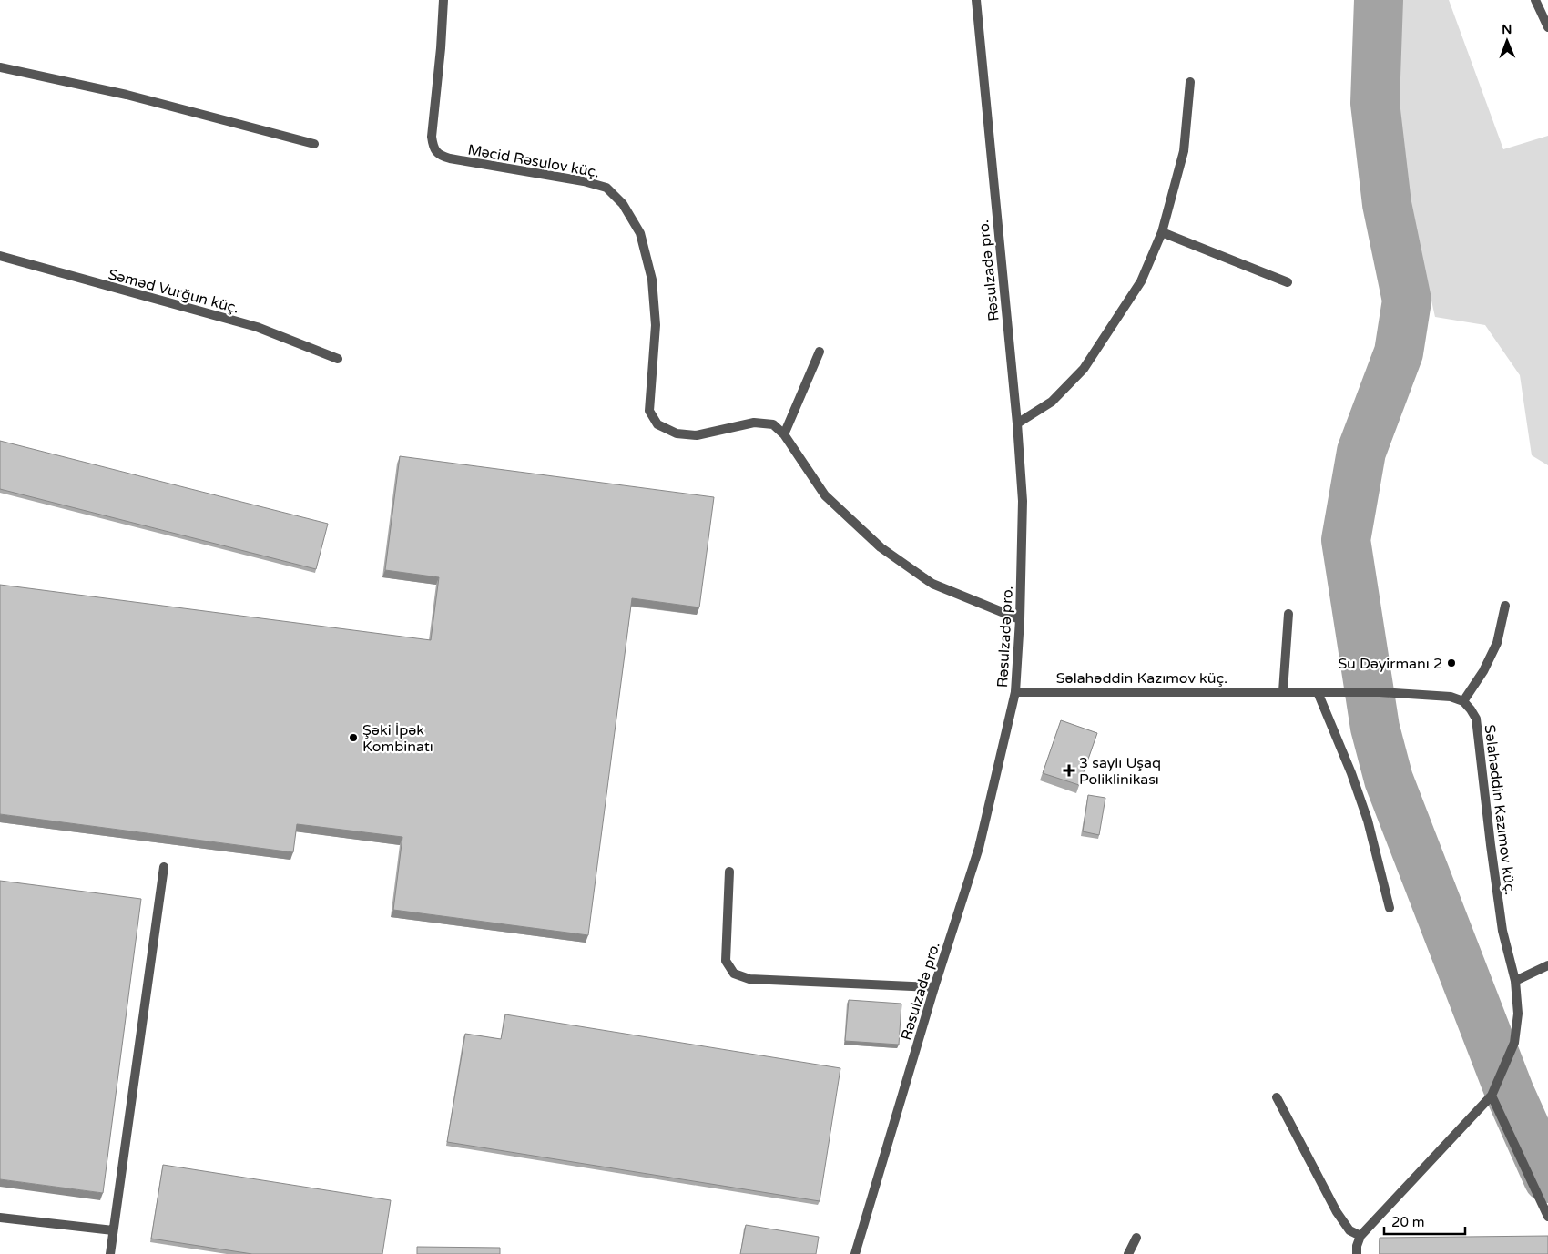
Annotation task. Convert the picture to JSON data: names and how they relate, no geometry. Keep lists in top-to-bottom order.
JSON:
{
  "streets": {
    "street": [
      "Məcid Rəsulov küç.",
      "Rəsulzadə pro.",
      "Səməd Vurğun küç.",
      "Səlahəddin Kazımov küç."
    ]
  },
  "crossings": [
    ["Məcid Rəsulov küç.", "Rəsulzadə pro."],
    ["Rəsulzadə pro.", "Səlahəddin Kazımov küç."]
  ],
  "places": {
    "other": ["Su Dəyirmanı 2", "Şəki İpək Kombinatı"],
    "health": ["3 saylı Uşaq Poliklinikası"]
  },
  "scale_bar": "20 m",
  "north": "top"
}
